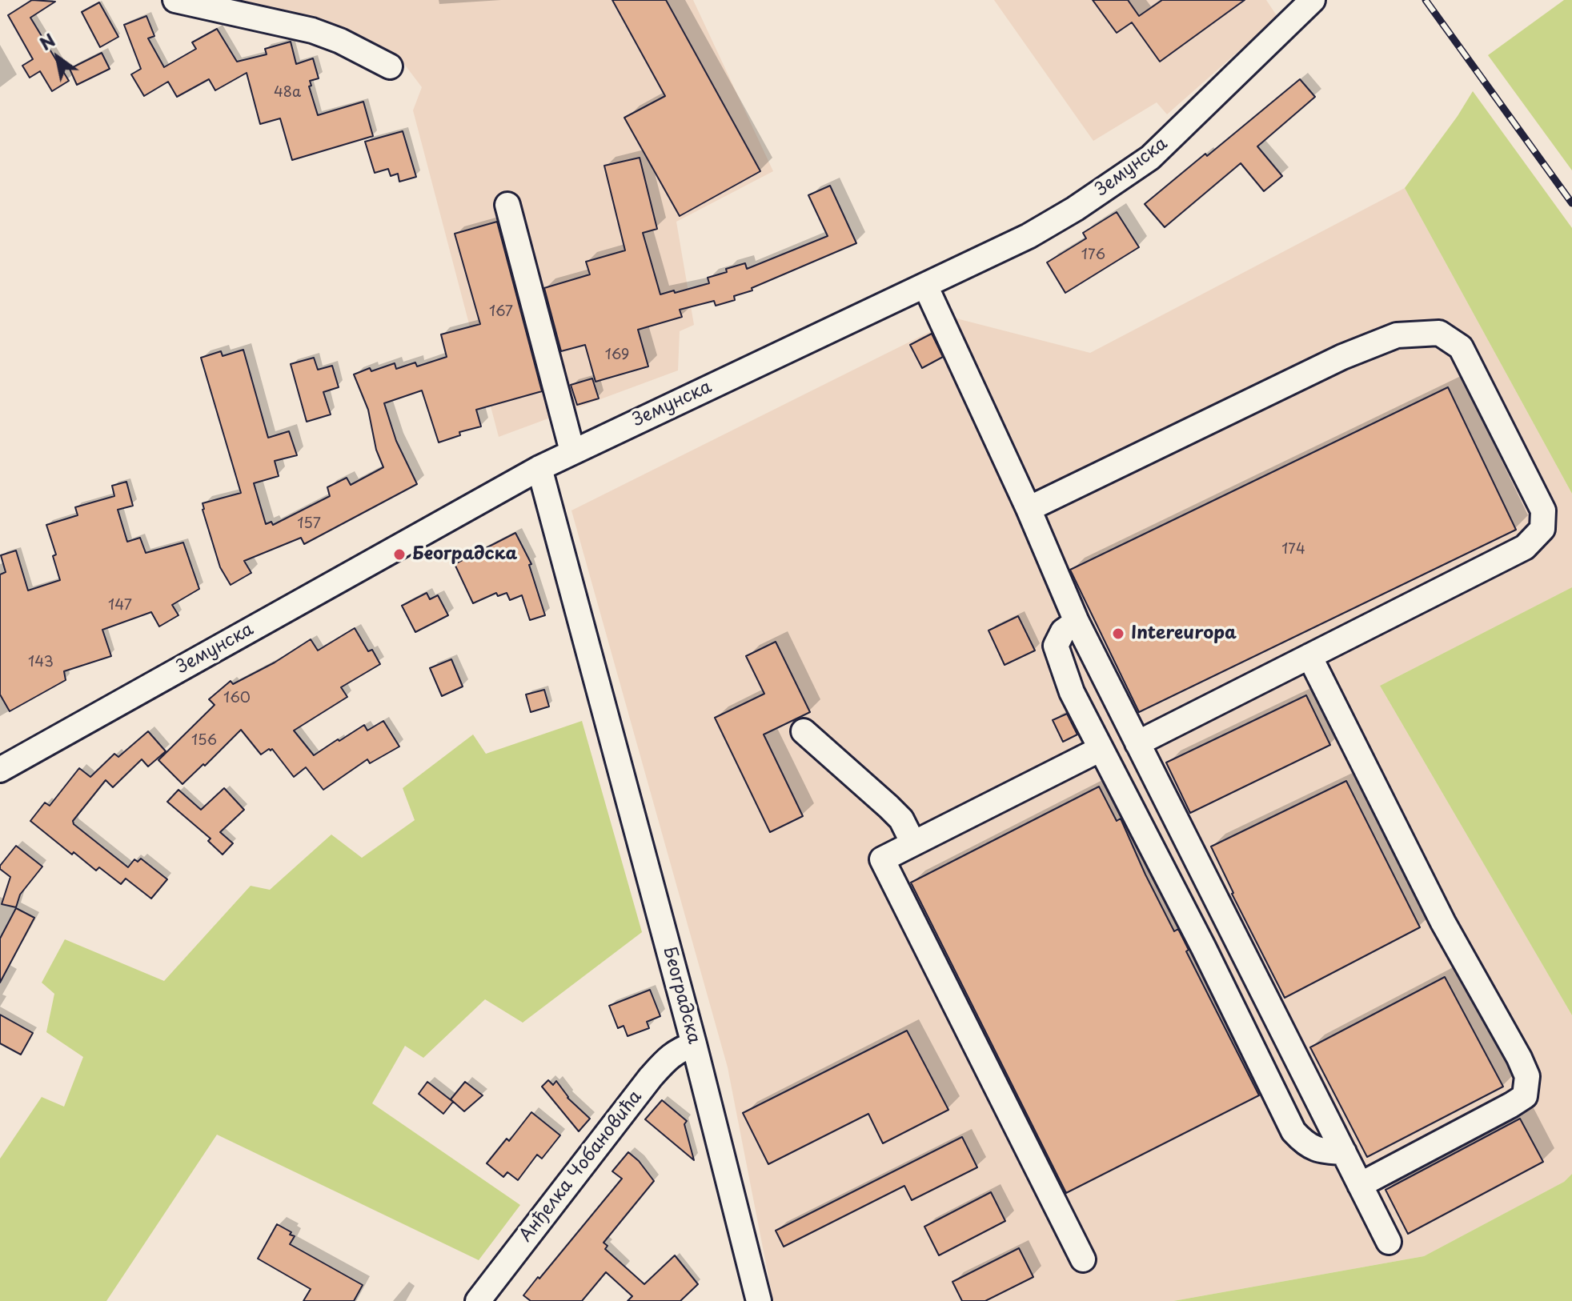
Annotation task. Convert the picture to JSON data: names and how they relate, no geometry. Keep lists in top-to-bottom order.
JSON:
{
  "streets": {
    "street": ["Земунска", "Београдска", "Анђелка Чобановића"]
  },
  "crossings": [
    ["Земунска", "Београдска"],
    ["Београдска", "Анђелка Чобановића"]
  ],
  "places": ["Београдска", "Intereuropa"],
  "house_numbers": [
    "48a",
    "176",
    "167",
    "169",
    "157",
    "174",
    "147",
    "143",
    "160",
    "156"
  ],
  "north": "top left"
}
